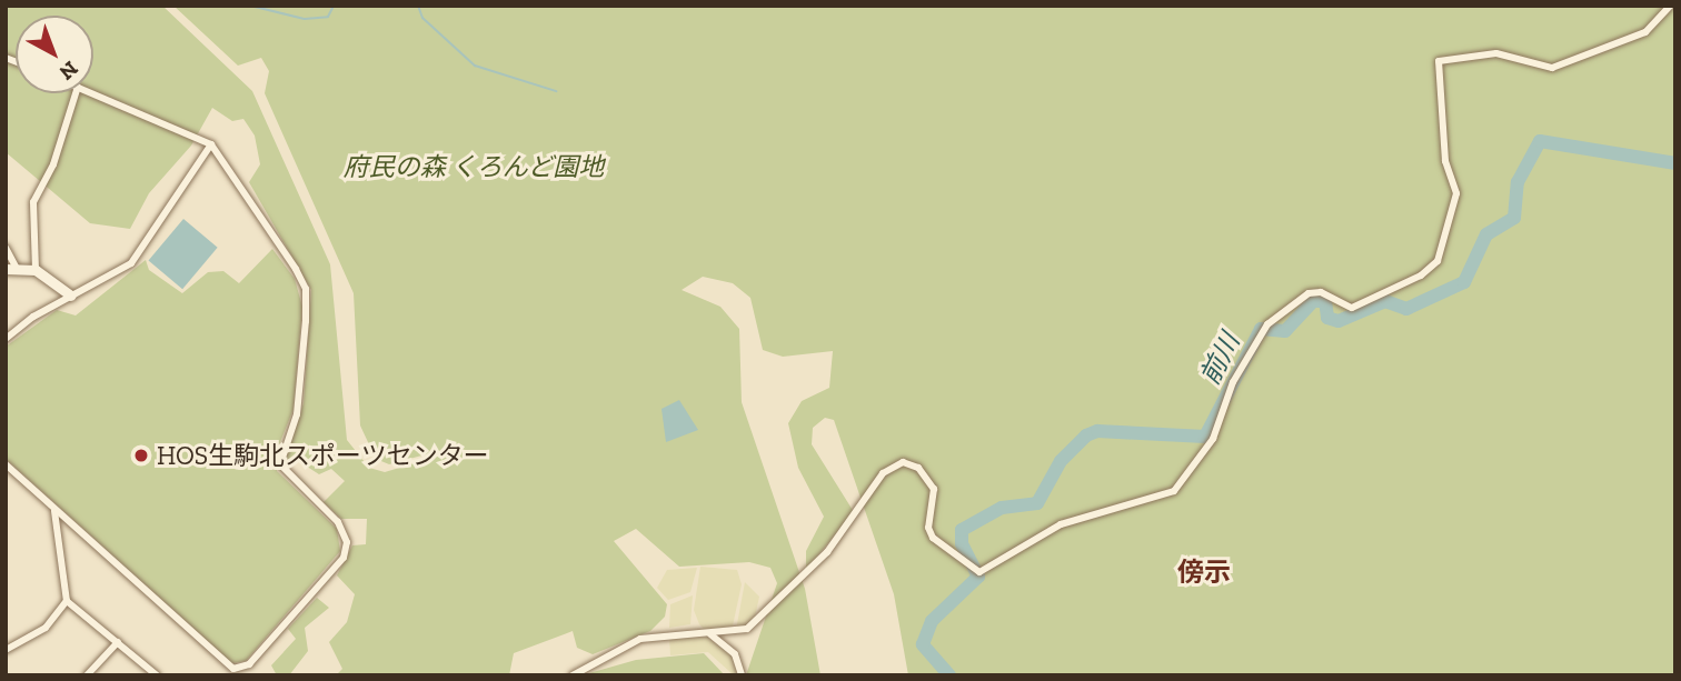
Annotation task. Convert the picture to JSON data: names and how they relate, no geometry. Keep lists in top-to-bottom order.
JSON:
{
  "districts": ["傍示"],
  "water": ["前川"],
  "parks": ["府民の森 くろんど園地"],
  "places": ["HOS生駒北スポーツセンター"],
  "north": "bottom right"
}
